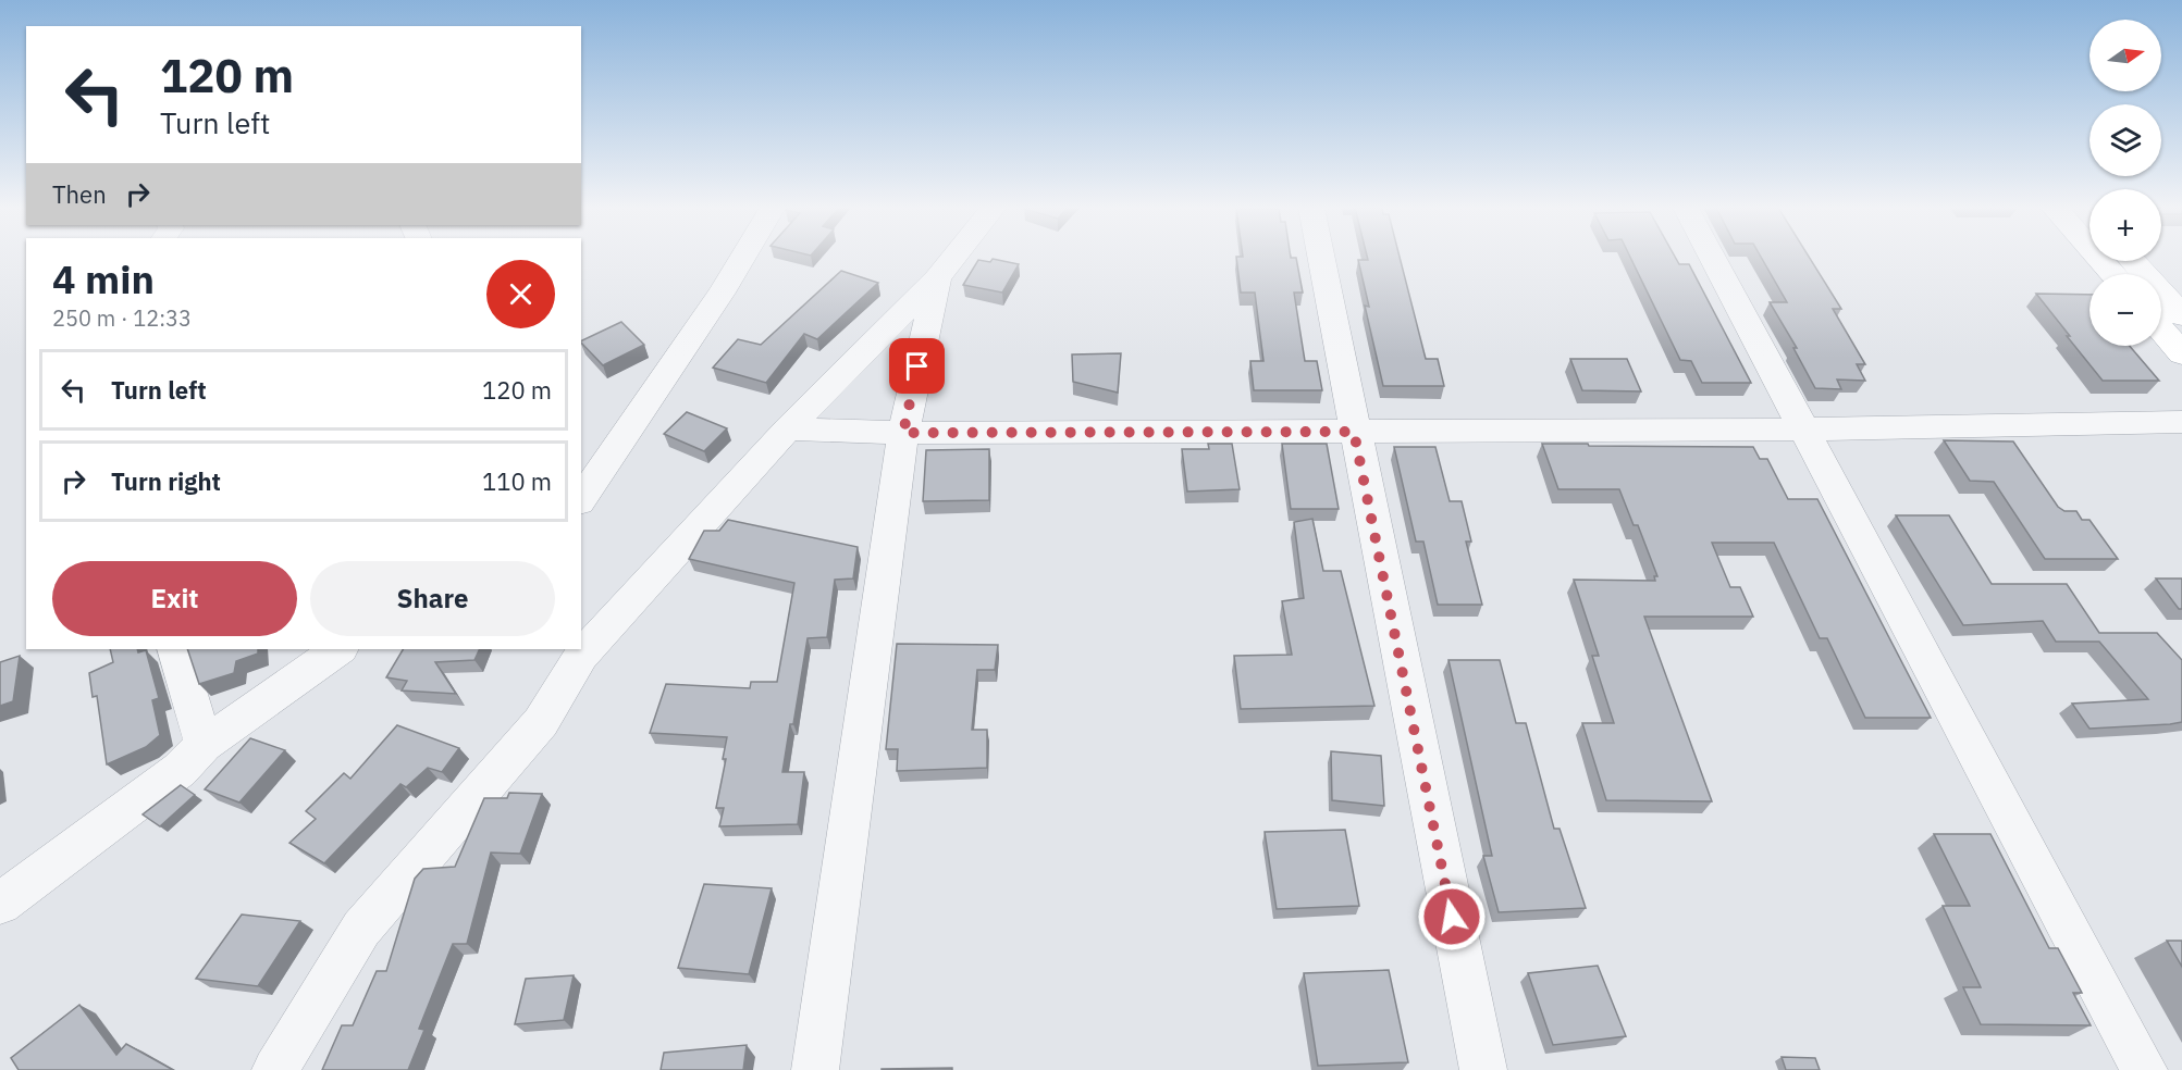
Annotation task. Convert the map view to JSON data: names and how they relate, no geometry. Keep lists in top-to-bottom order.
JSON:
{
  "north": "right",
  "page": {
    "map_buttons": ["+", "−"],
    "turn": ["120 m", "Turn left"],
    "then": "Then",
    "heading": ["4 min", "250 m · 12:33"],
    "list": [
      {
        "name": "Turn left",
        "value": "120 m"
      },
      {
        "name": "Turn right",
        "value": "110 m"
      }
    ],
    "buttons": ["Exit", "Share"]
  }
}
